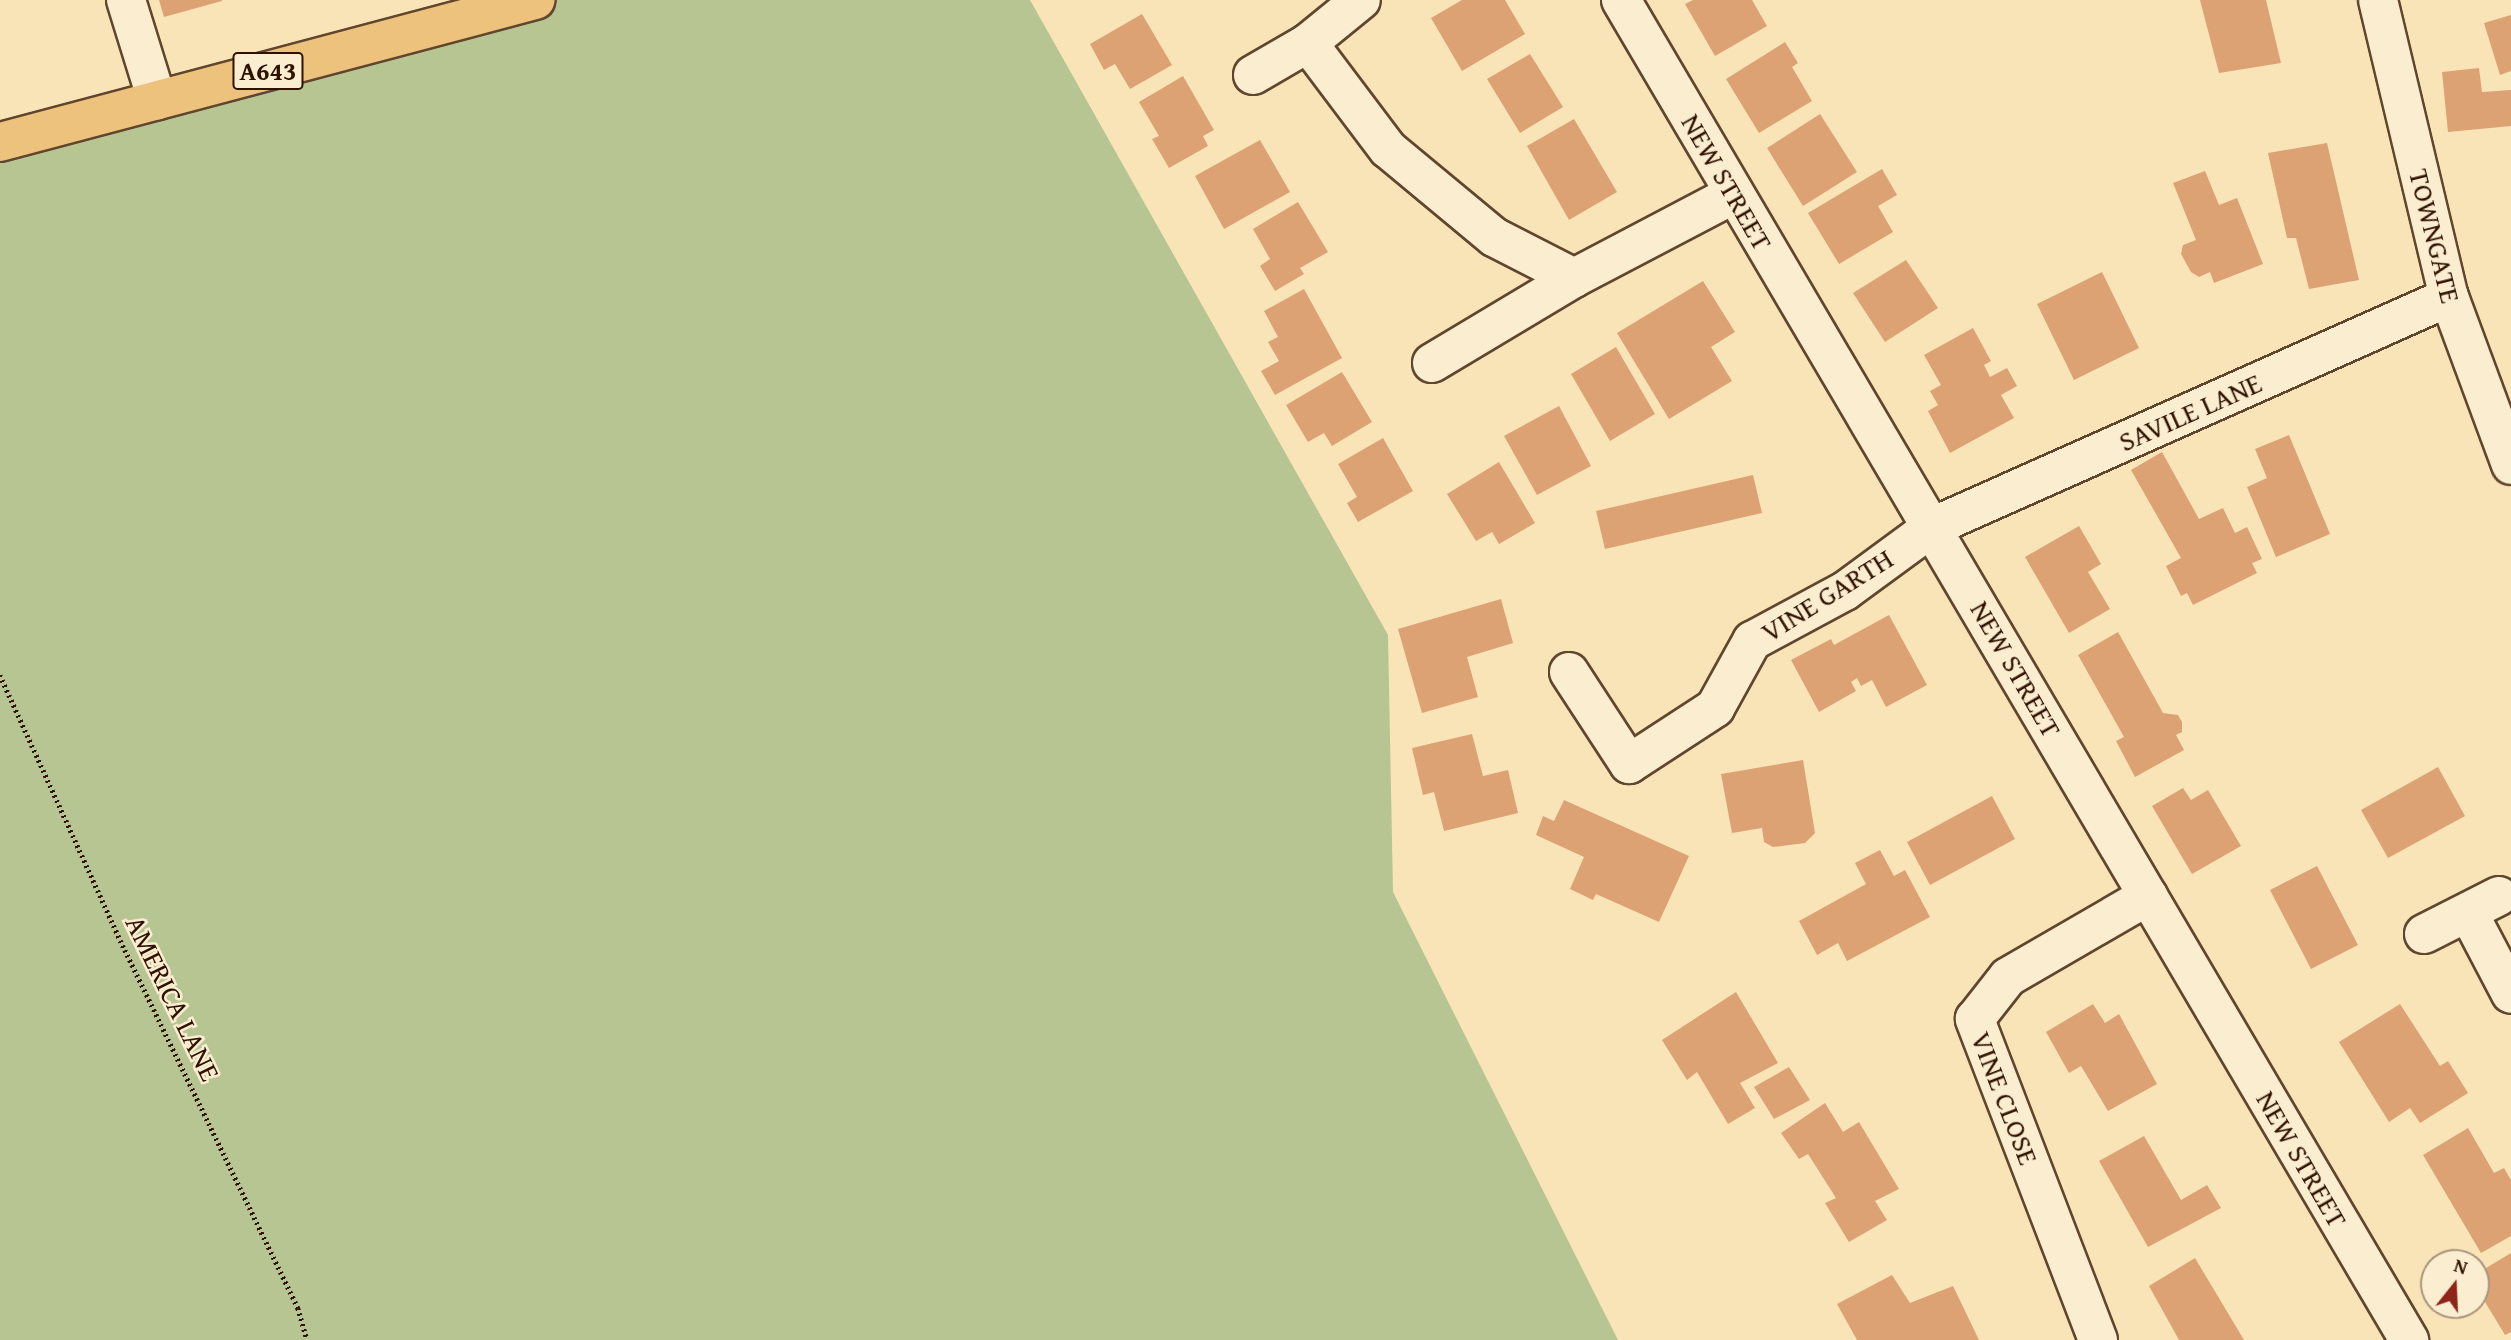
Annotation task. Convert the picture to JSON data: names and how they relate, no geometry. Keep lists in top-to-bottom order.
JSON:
{
  "streets": {
    "main road": ["A643"],
    "street": [
      "NEW STREET",
      "TOWNGATE",
      "SAVILE LANE",
      "VINE GARTH",
      "VINE CLOSE"
    ],
    "path": ["AMERICA LANE"]
  },
  "crossings": [
    ["NEW STREET", "SAVILE LANE"],
    ["NEW STREET", "VINE GARTH"],
    ["NEW STREET", "VINE CLOSE"],
    ["TOWNGATE", "SAVILE LANE"],
    ["SAVILE LANE", "VINE GARTH"]
  ],
  "north": "top"
}
